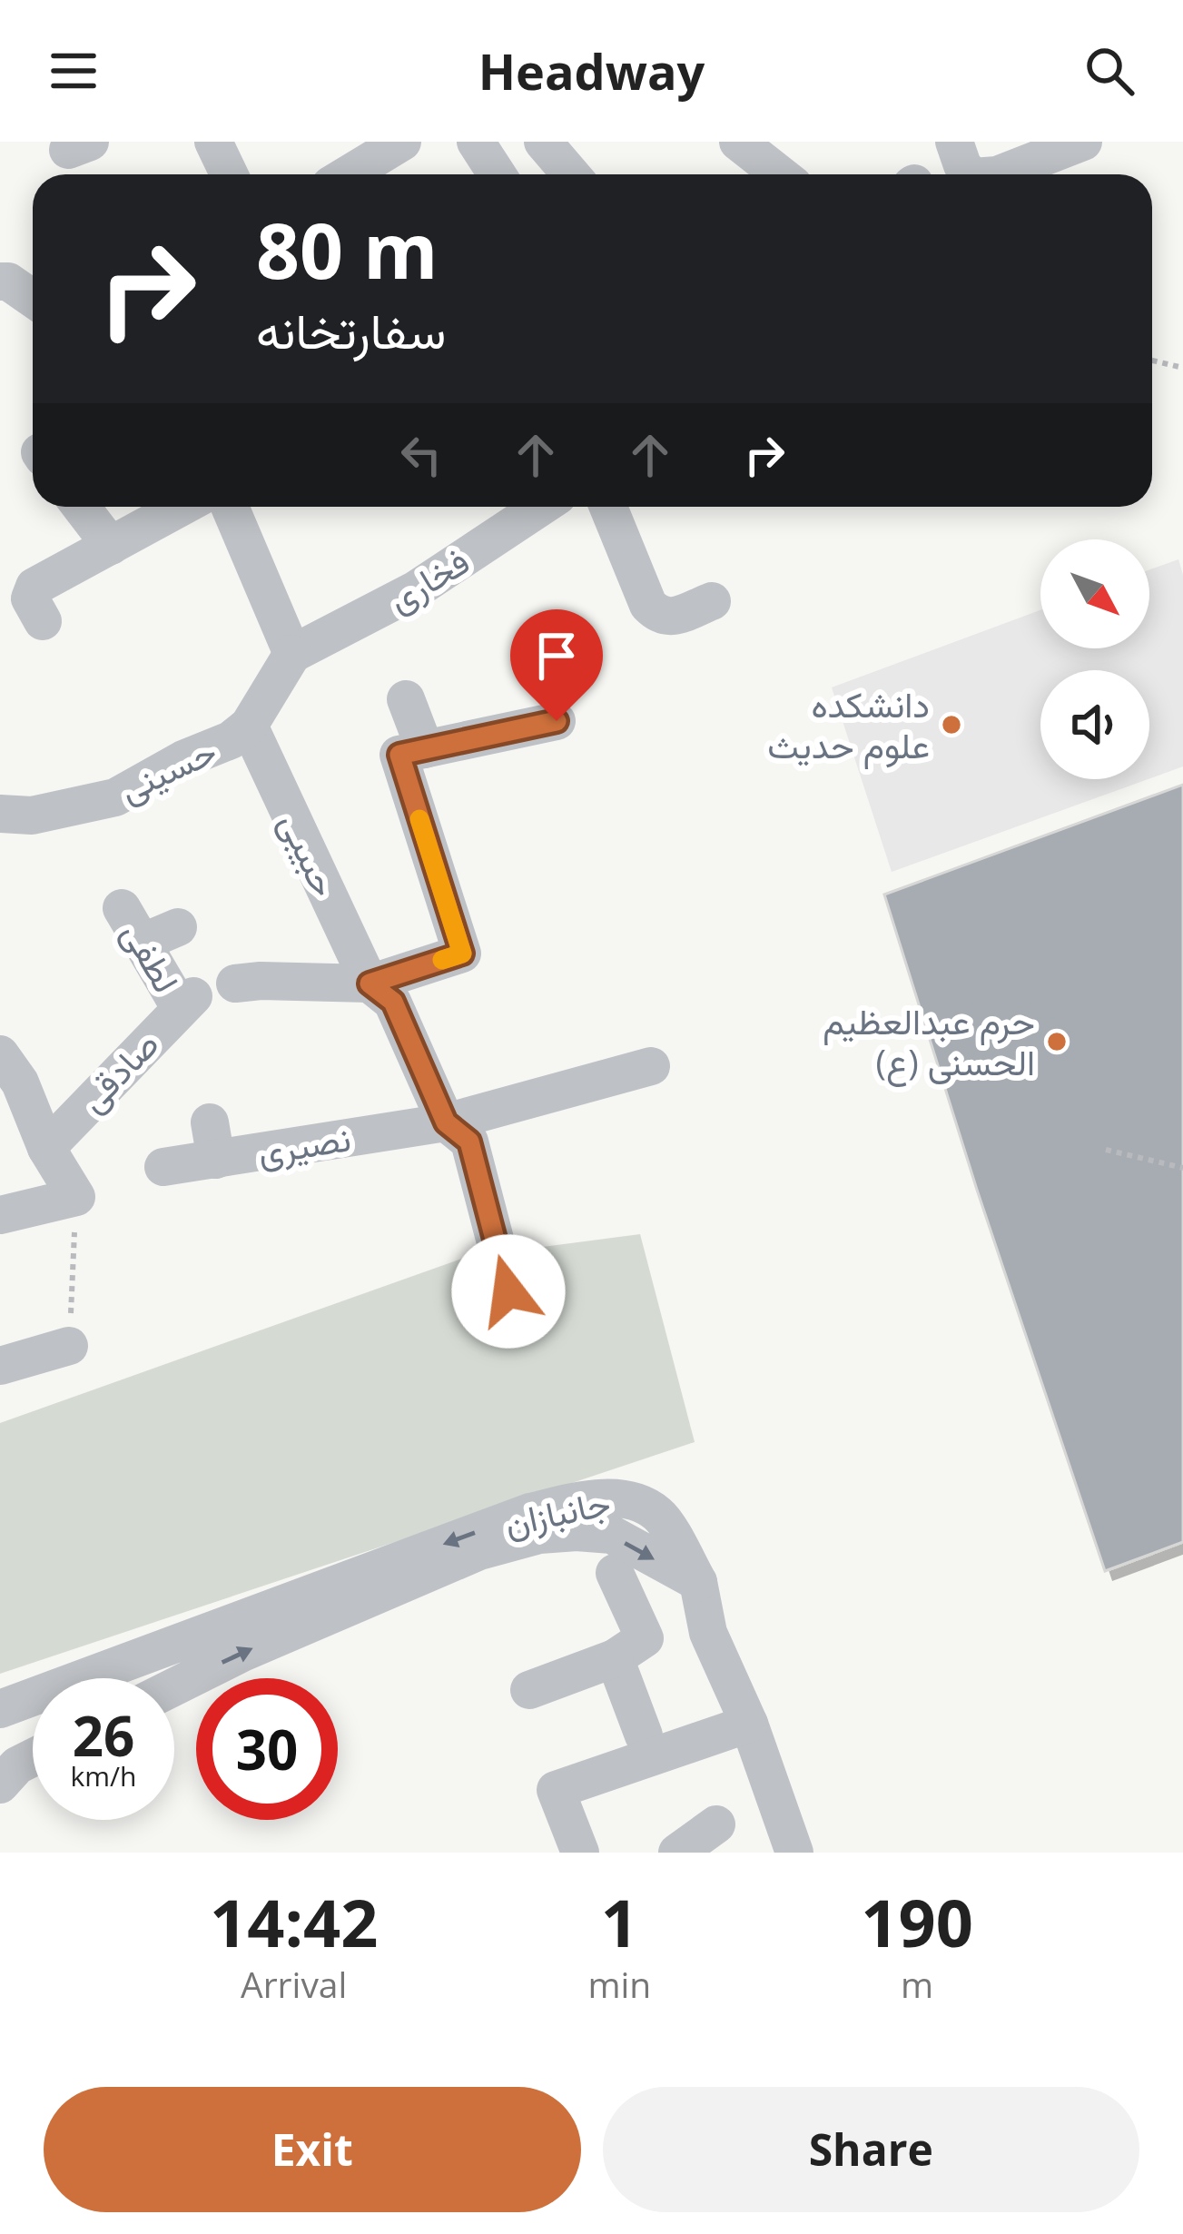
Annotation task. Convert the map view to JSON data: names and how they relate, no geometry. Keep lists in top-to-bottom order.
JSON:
{
  "streets": {
    "street": [
      "فخاری",
      "حسینی",
      "حبیبی",
      "لطفی",
      "صادقی",
      "نصیری",
      "جانبازان"
    ]
  },
  "crossings": [
    ["فخاری", "حسینی"],
    ["حسینی", "حبیبی"],
    ["حبیبی", "نصیری"],
    ["لطفی", "صادقی"]
  ],
  "places": ["دانشکده علوم حدیث", "حرم عبدالعظیم الحسنی (ع)"],
  "north": "bottom right",
  "page": {
    "header": "Headway",
    "turn": ["80 m", "سفارتخانه"],
    "speed": "26 km/h",
    "limit": "30",
    "eta": [
      "14:42",
      "Arrival",
      "1",
      "min",
      "190",
      "m"
    ],
    "buttons": ["Exit", "Share"]
  }
}
